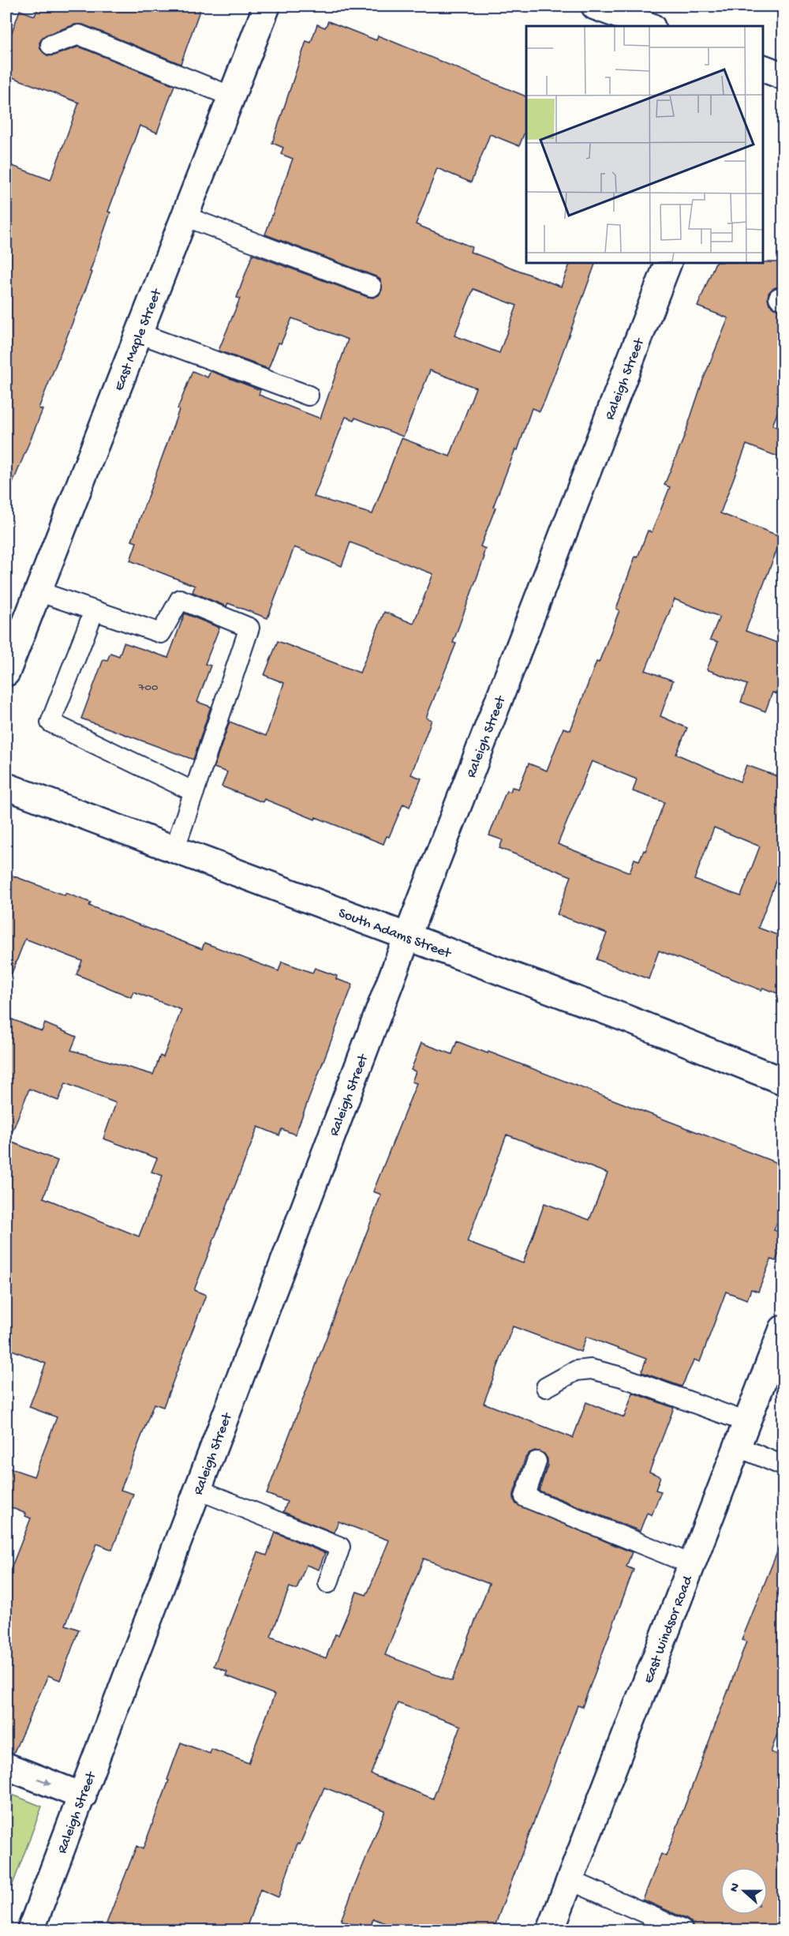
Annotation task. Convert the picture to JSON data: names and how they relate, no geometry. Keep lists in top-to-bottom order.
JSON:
{
  "streets": {
    "street": [
      "East Maple Street",
      "Raleigh Street",
      "South Adams Street",
      "East Windsor Road"
    ]
  },
  "crossings": [
    ["Raleigh Street", "South Adams Street"]
  ],
  "house_numbers": ["700"],
  "north": "left"
}
